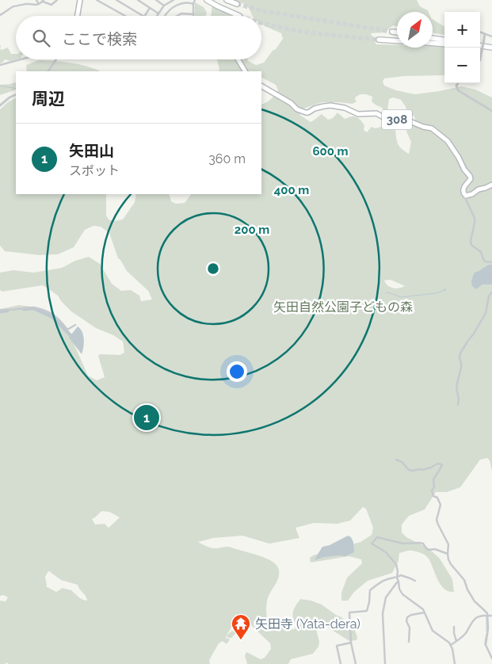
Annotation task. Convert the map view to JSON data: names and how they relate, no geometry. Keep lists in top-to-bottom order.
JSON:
{
  "streets": {
    "highway": ["308"]
  },
  "parks": ["矢田自然公園子どもの森"],
  "places": {
    "temple": ["矢田寺 (Yata-dera)"]
  },
  "north": "top right",
  "page": {
    "map_buttons": ["+", "−"],
    "search": "ここで検索",
    "heading": "周辺",
    "list": [
      {
        "mark": "1",
        "name": "矢田山",
        "note": "スポット",
        "value": "360 m"
      }
    ],
    "pins": "1"
  },
  "rings": ["600 m", "400 m", "200 m"]
}
